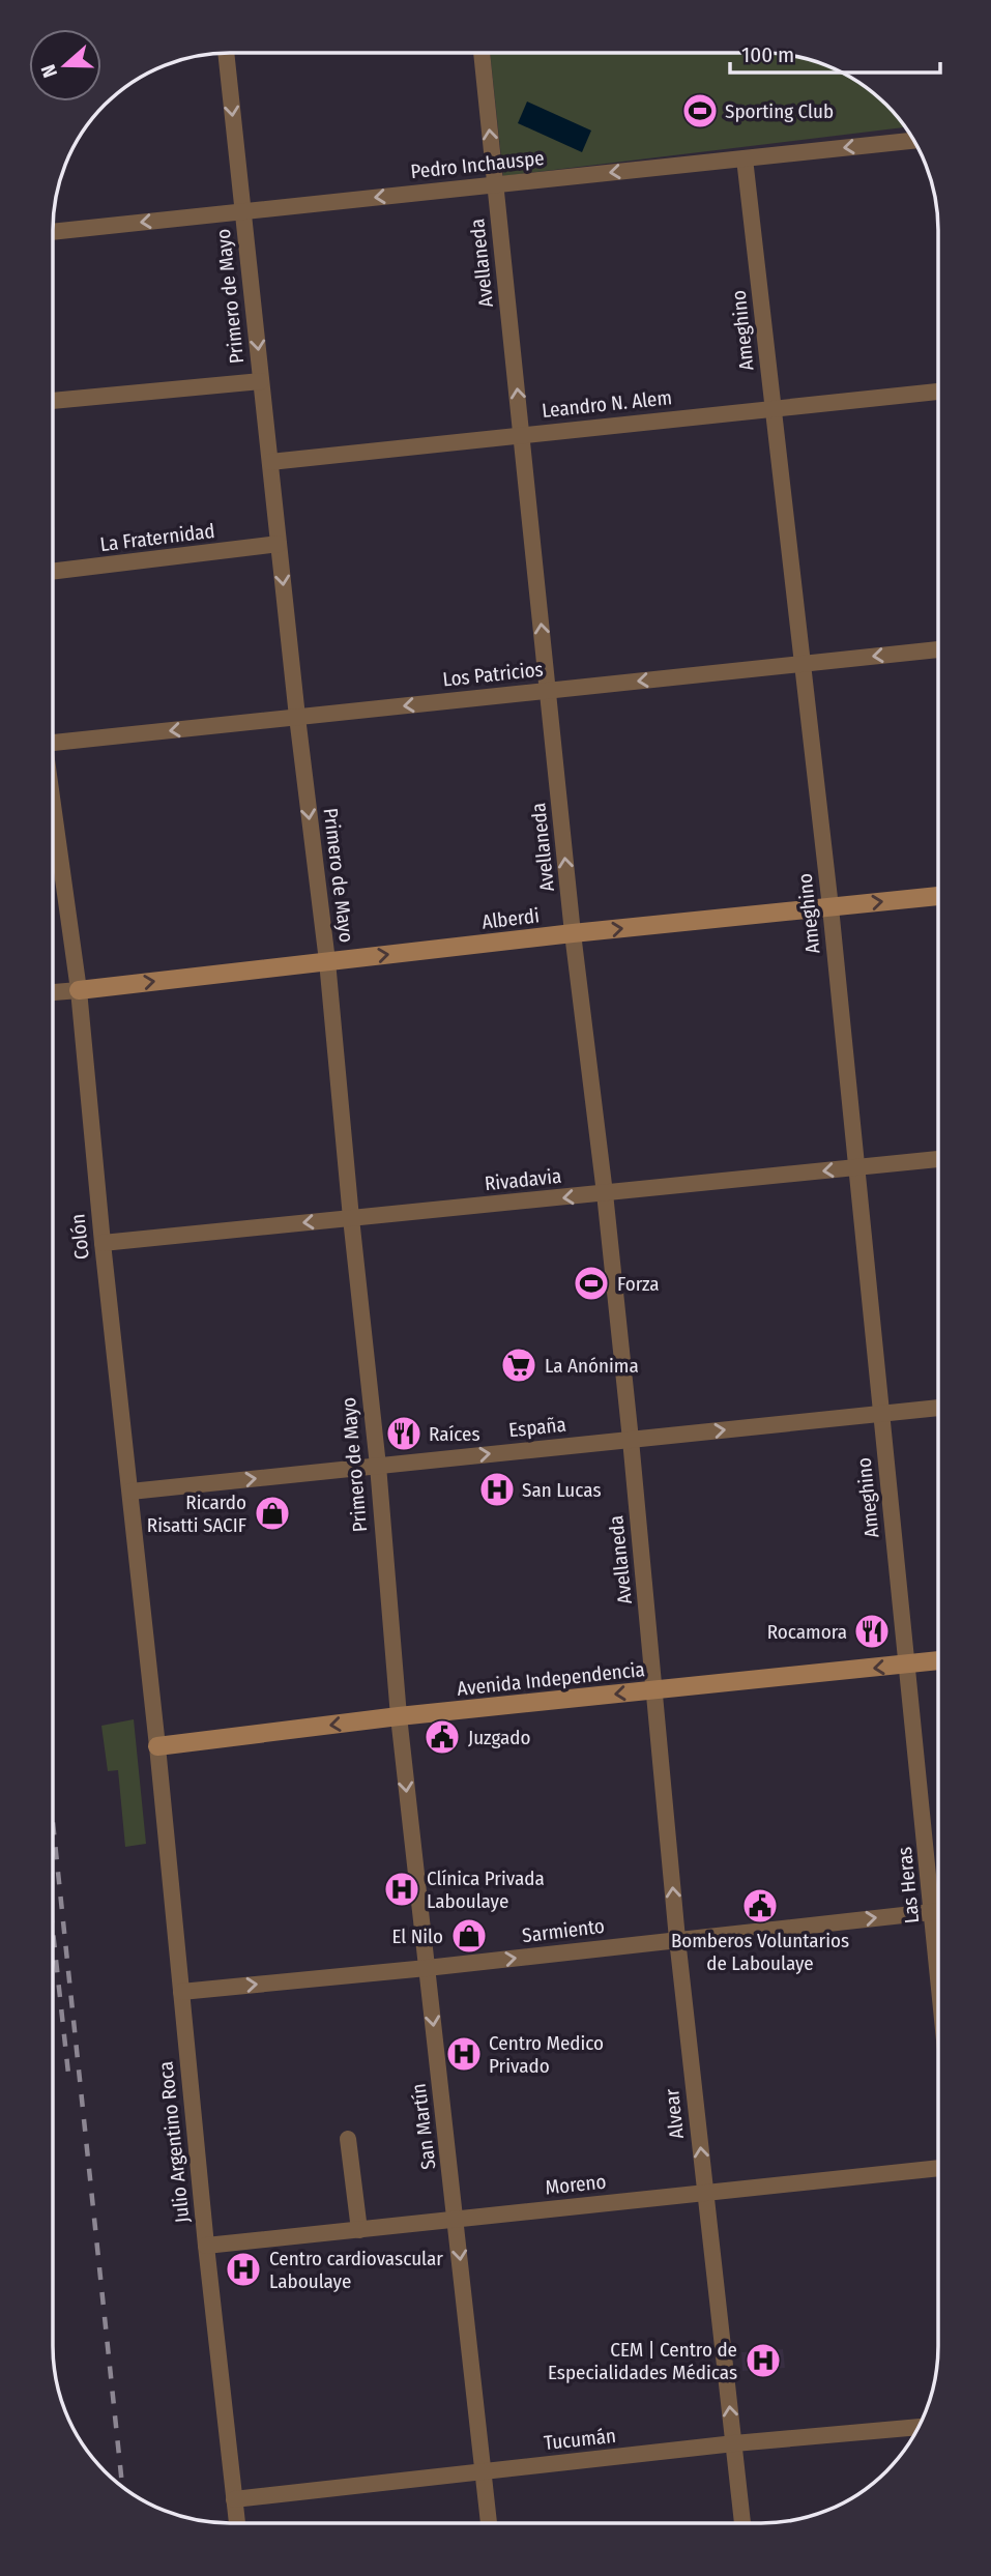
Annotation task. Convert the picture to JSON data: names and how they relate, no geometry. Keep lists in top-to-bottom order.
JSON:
{
  "streets": {
    "main road": ["Alberdi", "Avenida Independencia"],
    "street": [
      "Pedro Inchauspe",
      "Avellaneda",
      "Primero de Mayo",
      "Ameghino",
      "Leandro N. Alem",
      "La Fraternidad",
      "Los Patricios",
      "Rivadavia",
      "Colón",
      "España",
      "Las Heras",
      "Sarmiento",
      "Alvear",
      "San Martín",
      "Julio Argentino Roca",
      "Moreno",
      "Tucumán"
    ]
  },
  "crossings": [
    ["Pedro Inchauspe", "Avellaneda"],
    ["Pedro Inchauspe", "Primero de Mayo"],
    ["Pedro Inchauspe", "Ameghino"],
    ["Avellaneda", "Leandro N. Alem"],
    ["Avellaneda", "Los Patricios"],
    ["Avellaneda", "Alberdi"],
    ["Avellaneda", "Rivadavia"],
    ["Avellaneda", "España"],
    ["Avellaneda", "Avenida Independencia"],
    ["Avellaneda", "Alvear"],
    ["Primero de Mayo", "Leandro N. Alem"],
    ["Primero de Mayo", "La Fraternidad"],
    ["Primero de Mayo", "Los Patricios"],
    ["Primero de Mayo", "Alberdi"],
    ["Primero de Mayo", "Rivadavia"],
    ["Primero de Mayo", "España"],
    ["Primero de Mayo", "Avenida Independencia"],
    ["Primero de Mayo", "San Martín"],
    ["Ameghino", "Leandro N. Alem"],
    ["Ameghino", "Los Patricios"],
    ["Ameghino", "Alberdi"],
    ["Ameghino", "Rivadavia"],
    ["Ameghino", "España"],
    ["Ameghino", "Avenida Independencia"],
    ["Ameghino", "Las Heras"],
    ["Alberdi", "Colón"],
    ["Rivadavia", "Colón"],
    ["Colón", "España"],
    ["Colón", "Avenida Independencia"],
    ["Colón", "Julio Argentino Roca"],
    ["Avenida Independencia", "Las Heras"],
    ["Avenida Independencia", "Alvear"],
    ["Avenida Independencia", "San Martín"],
    ["Avenida Independencia", "Julio Argentino Roca"],
    ["Sarmiento", "Alvear"],
    ["Sarmiento", "San Martín"],
    ["Sarmiento", "Julio Argentino Roca"],
    ["Alvear", "Moreno"],
    ["Alvear", "Tucumán"],
    ["San Martín", "Moreno"],
    ["San Martín", "Tucumán"],
    ["Julio Argentino Roca", "Moreno"],
    ["Julio Argentino Roca", "Tucumán"]
  ],
  "one_way": [
    "Pedro Inchauspe",
    "Avellaneda",
    "Primero de Mayo",
    "Los Patricios",
    "Alberdi",
    "Rivadavia",
    "España",
    "Avenida Independencia",
    "Sarmiento",
    "Alvear",
    "San Martín"
  ],
  "places": {
    "sports": ["Sporting Club", "Forza"],
    "supermarket": ["La Anónima"],
    "restaurant": ["Raíces", "Rocamora"],
    "hospital": [
      "San Lucas",
      "Clínica Privada Laboulaye",
      "Centro Medico Privado",
      "Centro cardiovascular Laboulaye",
      "CEM | Centro de Especialidades Médicas"
    ],
    "shop": ["Ricardo Risatti SACIF", "El Nilo"],
    "public building": ["Juzgado", "Bomberos Voluntarios de Laboulaye"]
  },
  "scale_bar": "100 m",
  "north": "left"
}
